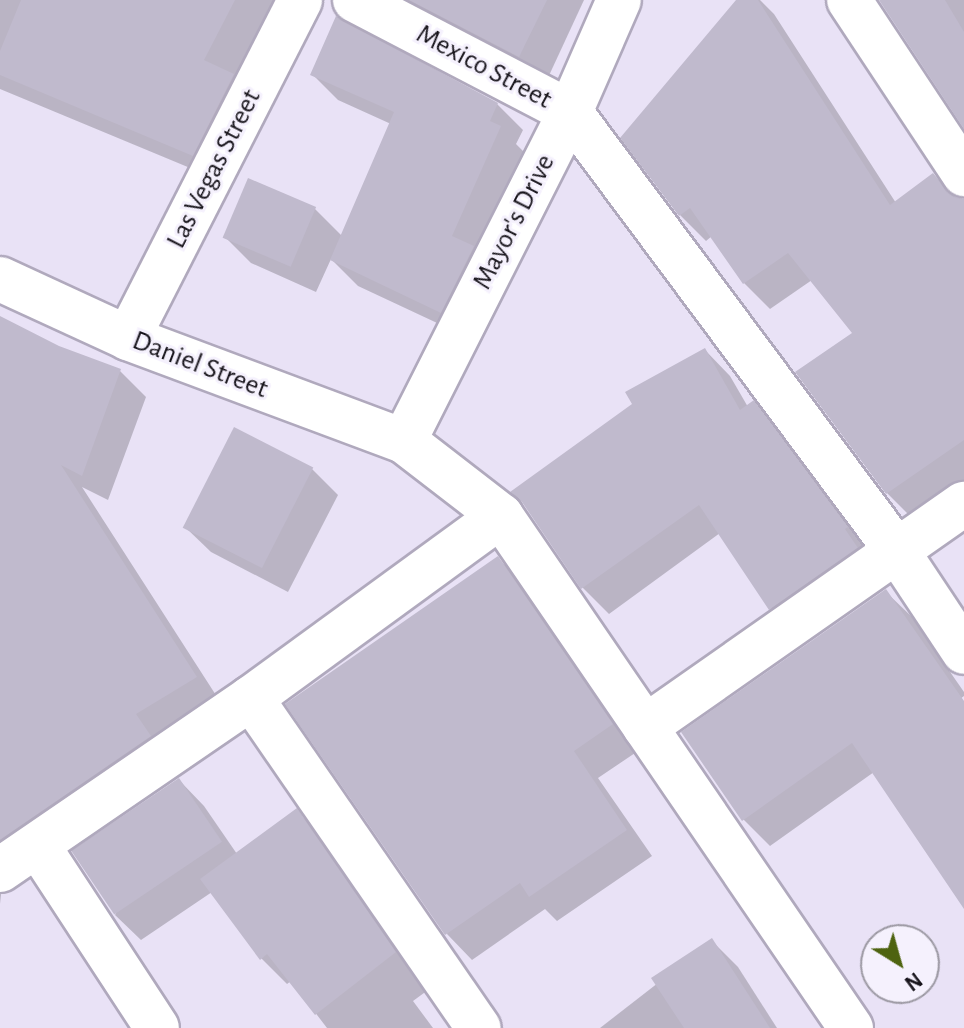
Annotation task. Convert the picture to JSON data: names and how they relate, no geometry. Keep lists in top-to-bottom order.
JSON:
{
  "streets": {
    "street": [
      "Mexico Street",
      "Las Vegas Street",
      "Mayor's Drive",
      "Daniel Street"
    ]
  },
  "crossings": [
    ["Mexico Street", "Mayor's Drive"],
    ["Las Vegas Street", "Daniel Street"],
    ["Mayor's Drive", "Daniel Street"]
  ],
  "north": "bottom right"
}
